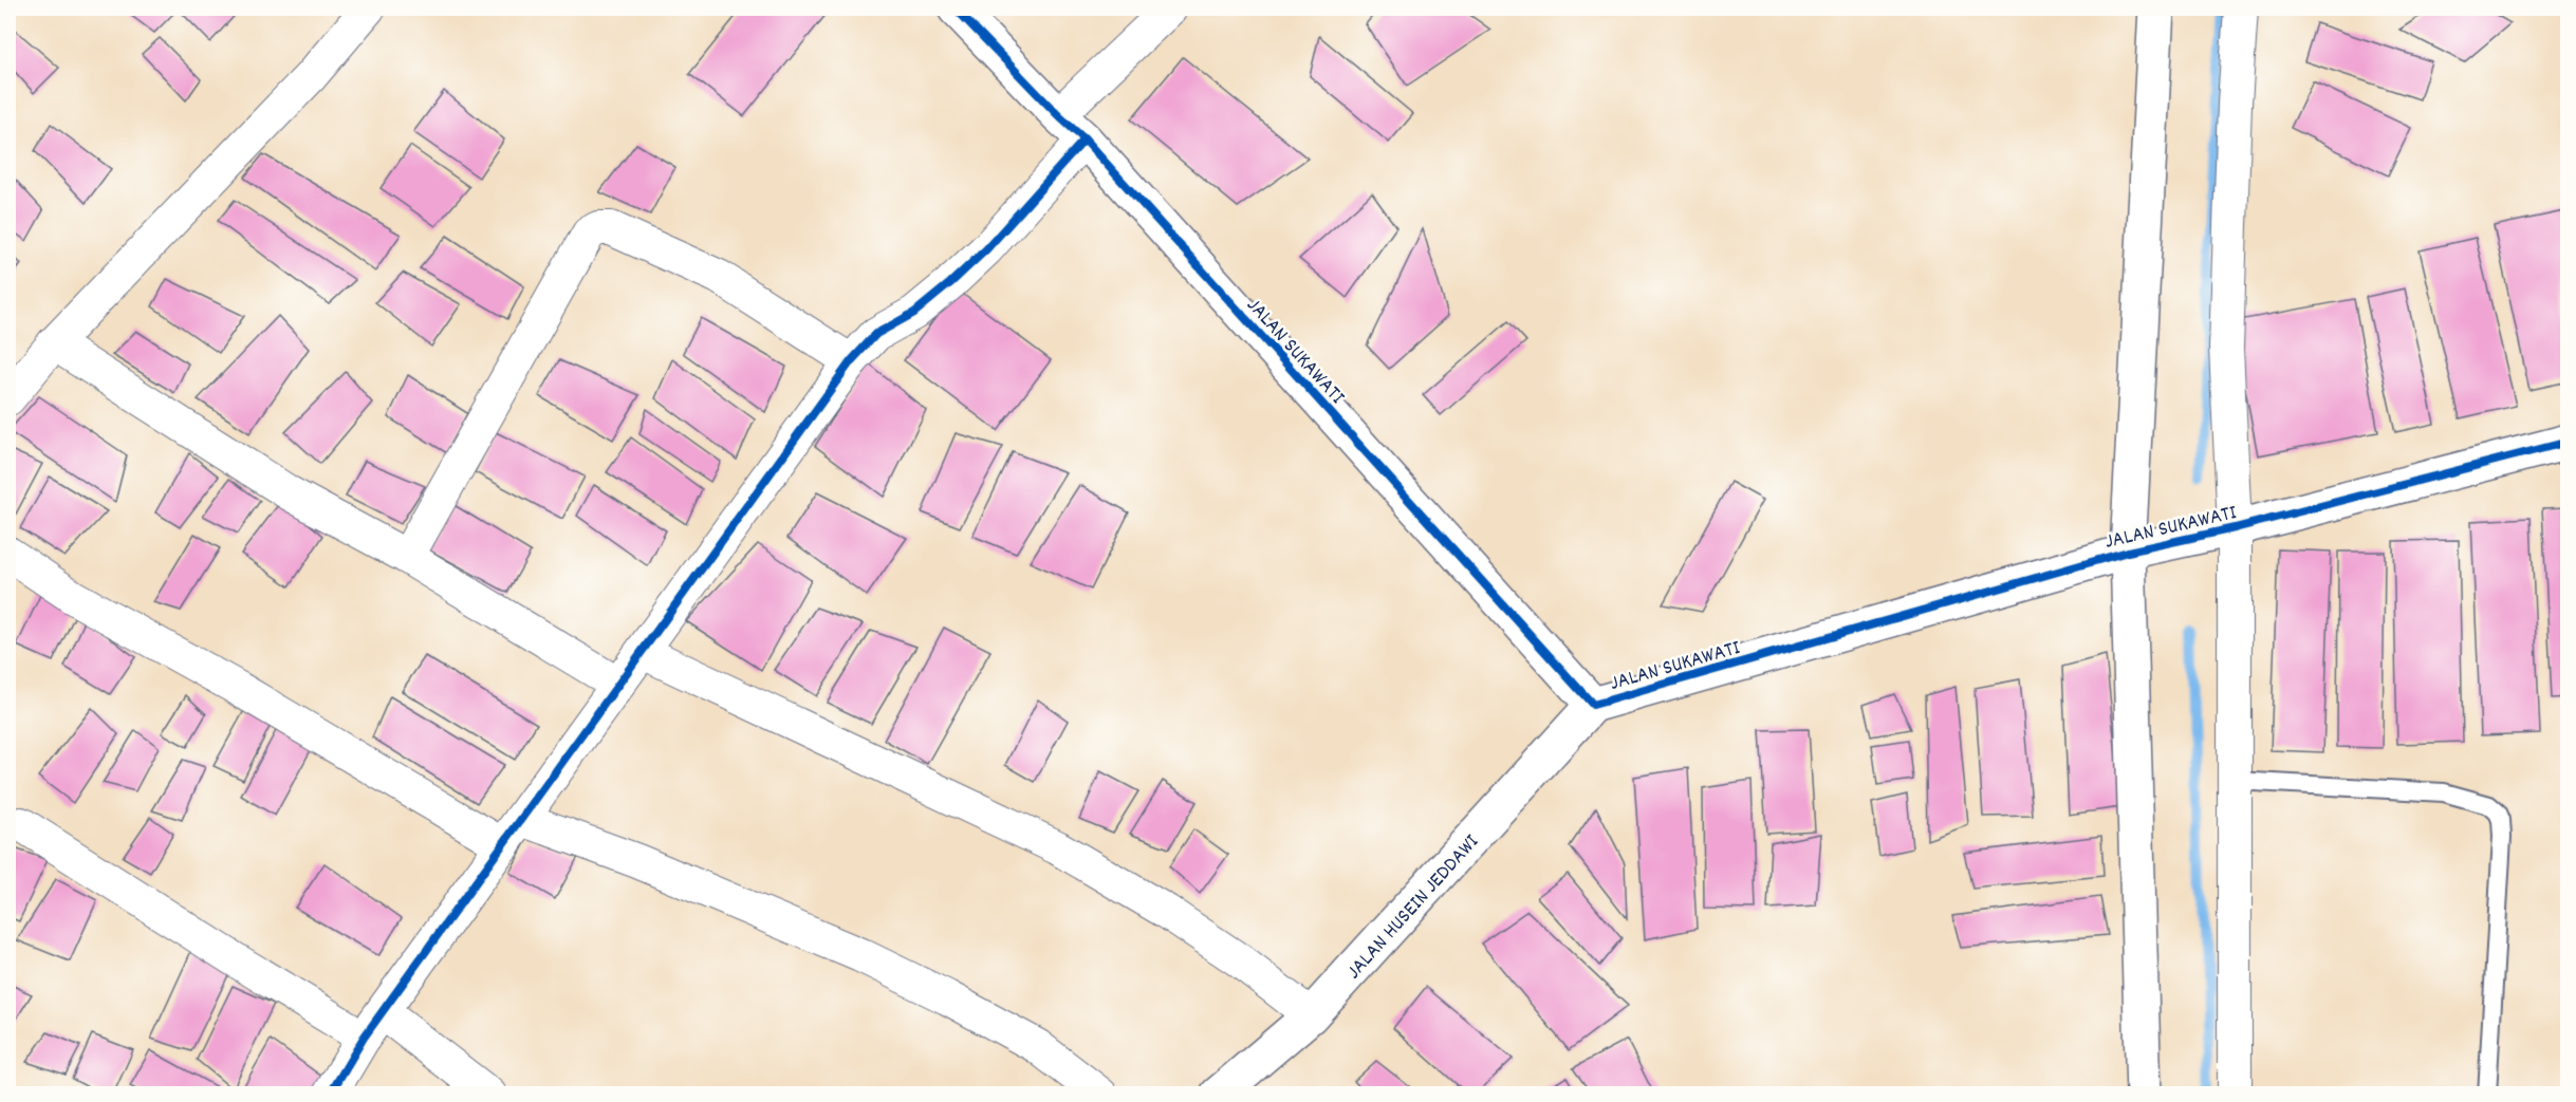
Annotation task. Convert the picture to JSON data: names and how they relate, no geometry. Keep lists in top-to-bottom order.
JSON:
{
  "streets": {
    "street": ["JALAN SUKAWATI", "JALAN HUSEIN JEDDAWI"]
  },
  "crossings": [
    ["JALAN SUKAWATI", "JALAN HUSEIN JEDDAWI"]
  ]
}
